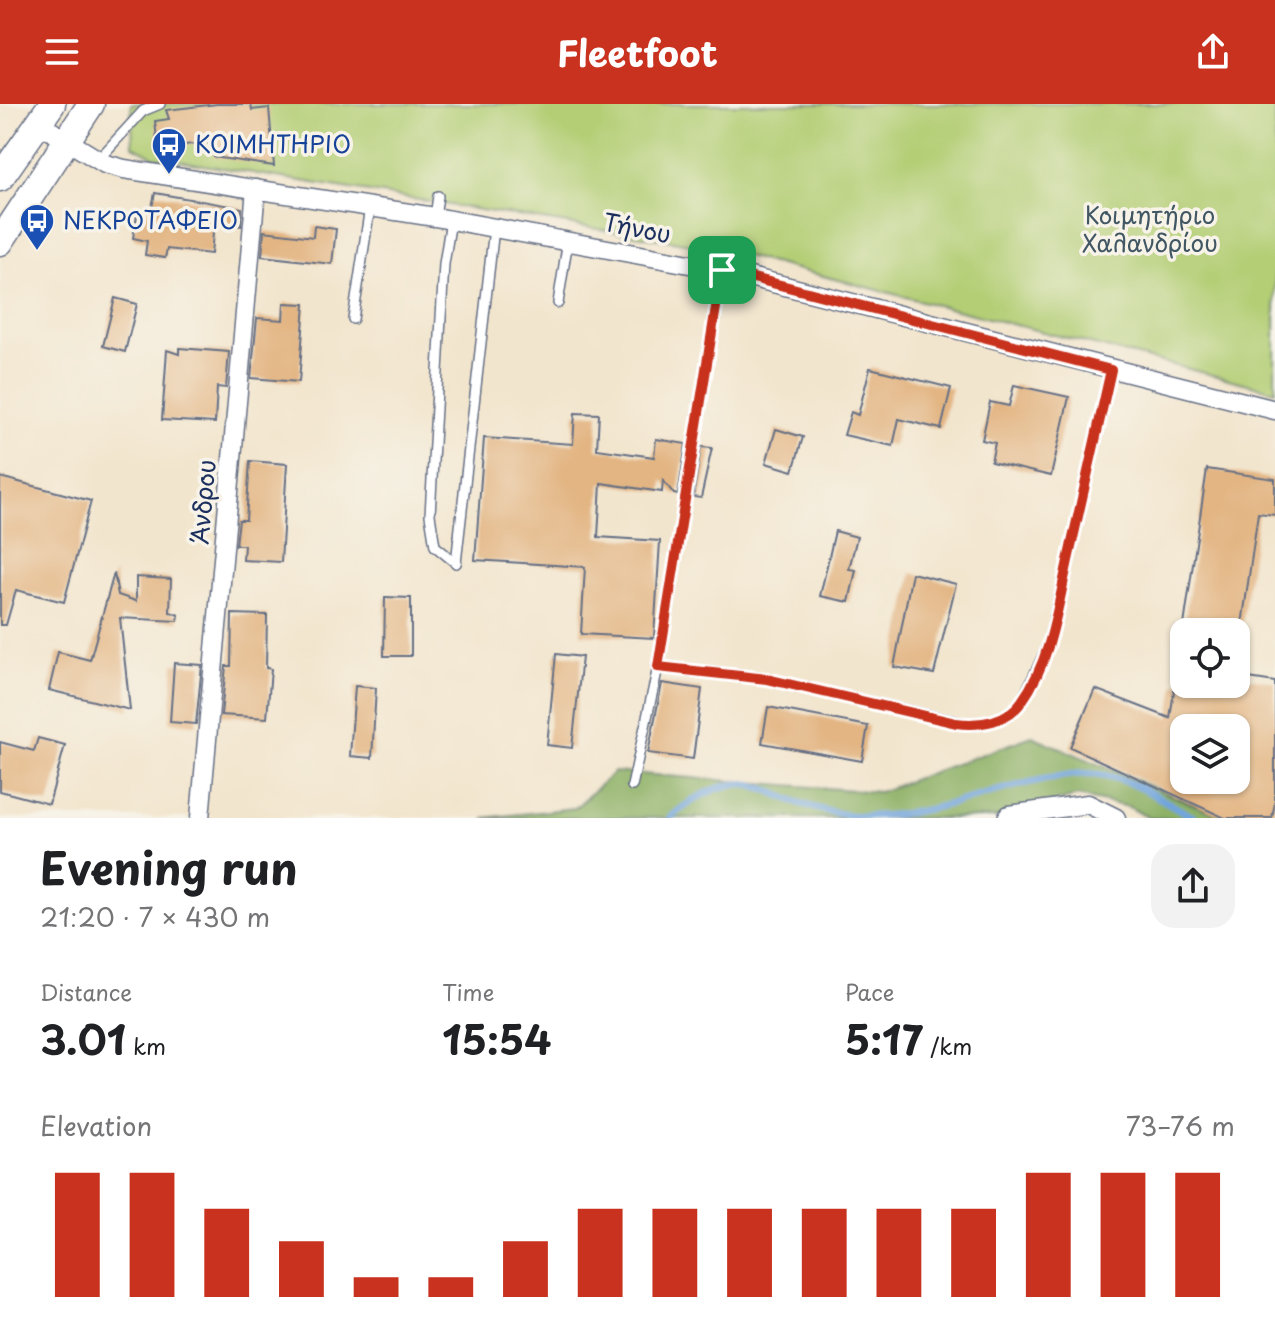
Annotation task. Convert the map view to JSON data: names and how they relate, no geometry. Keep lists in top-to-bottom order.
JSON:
{
  "streets": {
    "street": ["Τήνου", "Άνδρου"]
  },
  "crossings": [
    ["Τήνου", "Άνδρου"]
  ],
  "parks": ["Κοιμητήριο Χαλανδρίου"],
  "places": {
    "bus stop": ["ΚΟΙΜΗΤΗΡΙΟ", "ΝΕΚΡΟΤΑΦΕΙΟ"]
  },
  "page": {
    "header": "Fleetfoot",
    "heading": ["Evening run", "21:20 · 7 × 430 m"],
    "stats": [
      ["Distance", "3.01 km"],
      ["Time", "15:54"],
      ["Pace", "5:17 /km"]
    ],
    "chart": ["Elevation", "73–76 m"]
  }
}
